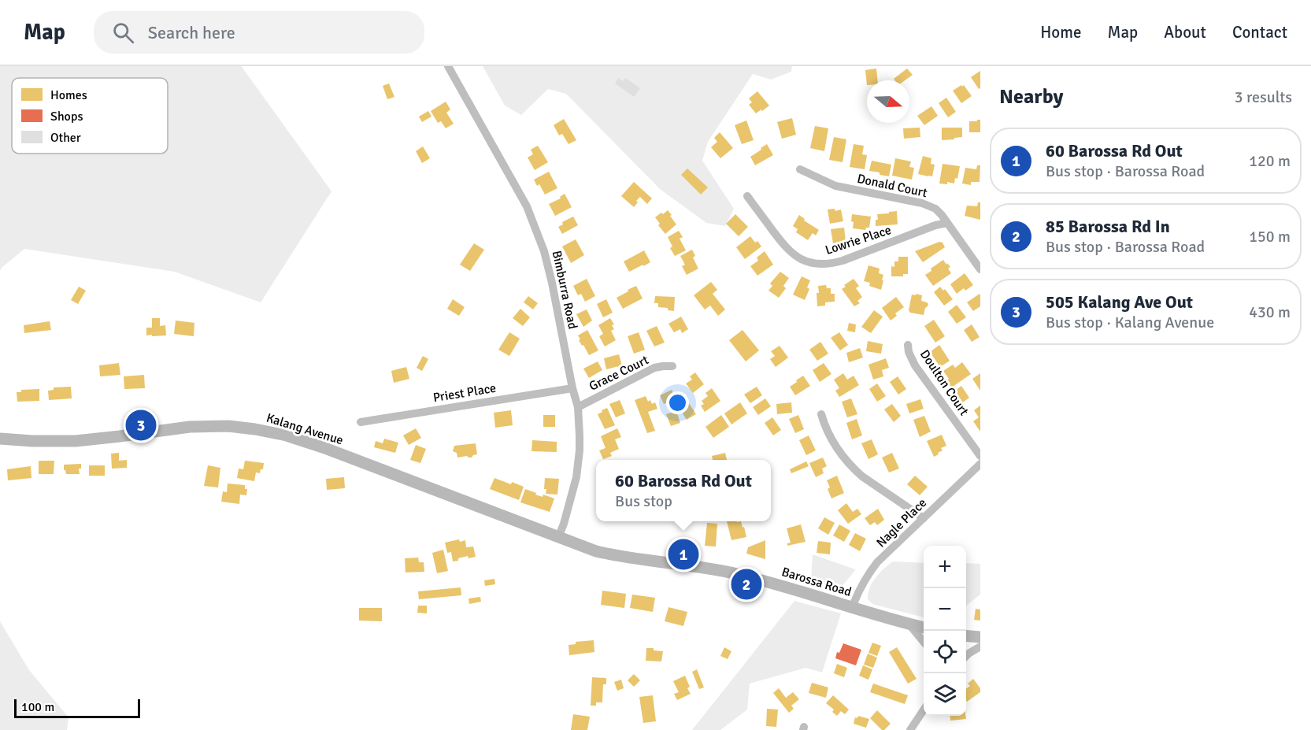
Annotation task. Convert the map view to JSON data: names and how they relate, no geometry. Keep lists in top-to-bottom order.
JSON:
{
  "streets": {
    "street": [
      "Donald Court",
      "Lowrie Place",
      "Bimburra Road",
      "Grace Court",
      "Doulton Court",
      "Priest Place",
      "Kalang Avenue",
      "Nagle Place",
      "Barossa Road"
    ]
  },
  "crossings": [
    ["Donald Court", "Lowrie Place"],
    ["Bimburra Road", "Grace Court"],
    ["Bimburra Road", "Priest Place"],
    ["Bimburra Road", "Kalang Avenue"],
    ["Bimburra Road", "Barossa Road"],
    ["Kalang Avenue", "Barossa Road"],
    ["Nagle Place", "Barossa Road"]
  ],
  "legend": ["Homes", "Shops", "Other"],
  "scale_bar": "100 m",
  "north": "right",
  "page": {
    "header": "Map",
    "search": "Search here",
    "nav": [
      "Home",
      "Map",
      "About",
      "Contact"
    ],
    "heading": ["Nearby", "3 results"],
    "list": [
      {
        "mark": "1",
        "name": "60 Barossa Rd Out",
        "note": "Bus stop · Barossa Road",
        "value": "120 m"
      },
      {
        "mark": "2",
        "name": "85 Barossa Rd In",
        "note": "Bus stop · Barossa Road",
        "value": "150 m"
      },
      {
        "mark": "3",
        "name": "505 Kalang Ave Out",
        "note": "Bus stop · Kalang Avenue",
        "value": "430 m"
      }
    ],
    "pins": ["3", "1", "2"],
    "popup": ["60 Barossa Rd Out", "Bus stop"],
    "map_buttons": ["+", "−"],
    "scale": "100 m"
  }
}
